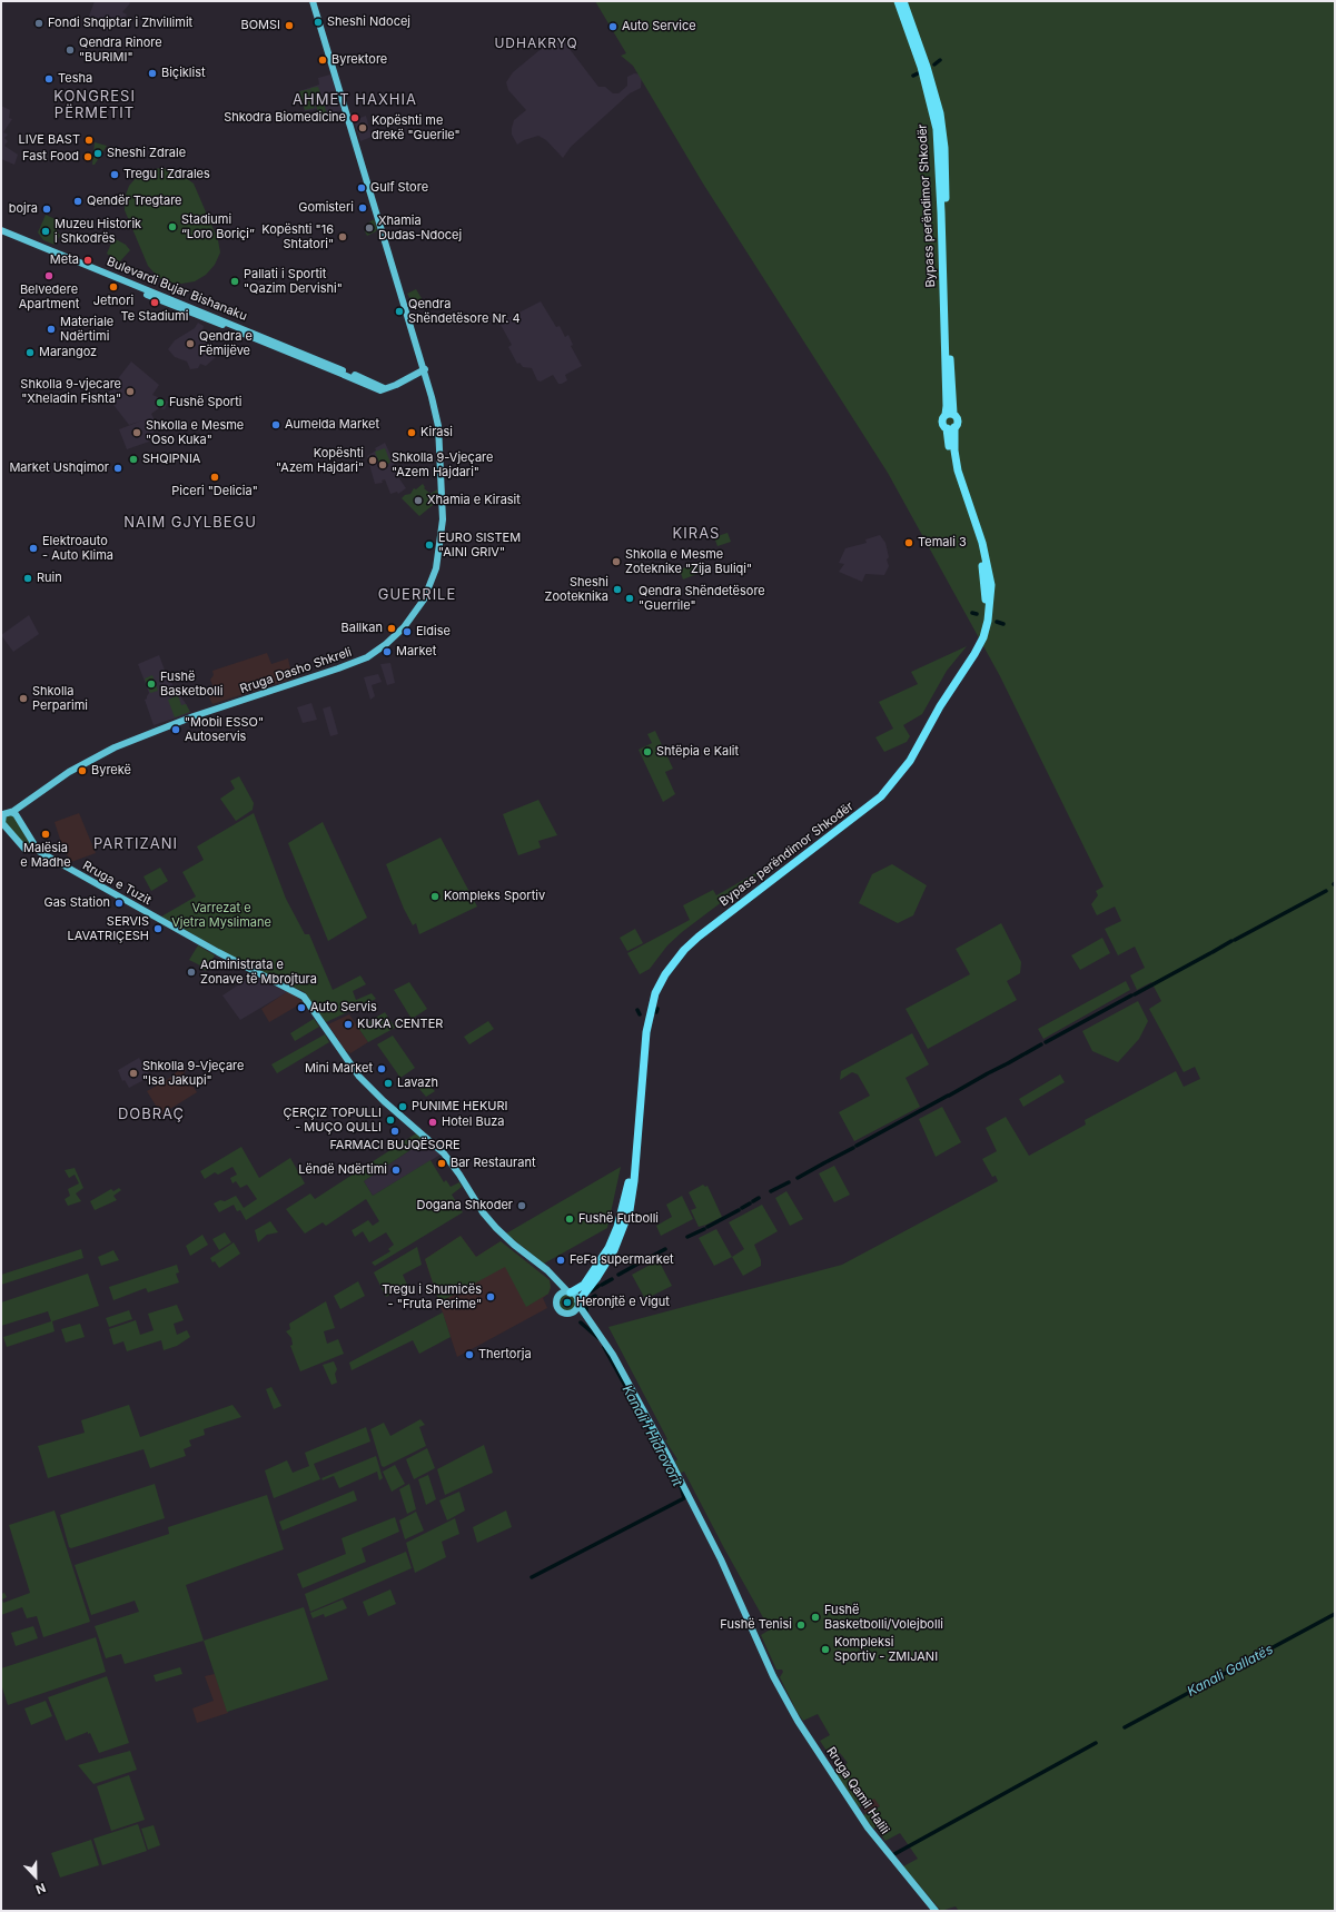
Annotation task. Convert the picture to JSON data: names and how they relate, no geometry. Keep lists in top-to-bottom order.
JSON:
{
  "streets": {
    "highway": ["Bypass perëndimor Shkodër"],
    "main road": [
      "Bulevardi Bujar Bishanaku",
      "Rruga Dasho Shkreli",
      "Rruga e Tuzit",
      "Rruga Qamil Halili"
    ]
  },
  "crossings": [
    ["Bypass perëndimor Shkodër", "Rruga e Tuzit"],
    ["Bypass perëndimor Shkodër", "Rruga Qamil Halili"],
    ["Bulevardi Bujar Bishanaku", "Rruga Dasho Shkreli"],
    ["Rruga e Tuzit", "Rruga Qamil Halili"]
  ],
  "districts": [
    "UDHAKRYQ",
    "KONGRESI PËRMETIT",
    "AHMET HAXHIA",
    "NAIM GJYLBEGU",
    "KIRAS",
    "GUERRILE",
    "PARTIZANI",
    "DOBRAÇ"
  ],
  "water": ["Kanali i Hidrovorit", "Kanali Gallatës"],
  "parks": ["Varrezat e Vjetra Myslimane"],
  "places": [
    "Sheshi Ndocej",
    "Fondi Shqiptar i Zhvillimit",
    "BOMSI",
    "Auto Service",
    "Qendra Rinore \"BURIMI\"",
    "Byrektore",
    "Biçiklist",
    "Tesha",
    "Shkodra Biomedicine",
    "Kopështi me drekë \"Guerile\"",
    "LIVE BAST",
    "Sheshi Zdrale",
    "Fast Food",
    "Tregu i Zdrales",
    "Gulf Store",
    "Qendër Tregtare",
    "Gomisteri",
    "bojra",
    "Stadiumi “Loro Boriçi”",
    "Xhamia Dudas-Ndocej",
    "Muzeu Historik i Shkodrës",
    "Kopështi \"16 Shtatori\"",
    "Meta",
    "Belvedere Apartment",
    "Pallati i Sportit \"Qazim Dervishi\"",
    "Jetnori",
    "Te Stadiumi",
    "Qendra Shëndetësore Nr. 4",
    "Materiale Ndërtimi",
    "Qendra e Fëmijëve",
    "Marangoz",
    "Shkolla 9-vjecare \"Xheladin Fishta\"",
    "Fushë Sporti",
    "Aumelda Market",
    "Shkolla e Mesme \"Oso Kuka\"",
    "Kirasi",
    "SHQIPNIA",
    "Kopështi \"Azem Hajdari\"",
    "Shkolla 9-Vjeçare \"Azem Hajdari\"",
    "Market Ushqimor",
    "Piceri \"Delicia\"",
    "Xhamia e Kirasit",
    "Temali 3",
    "EURO SISTEM \"AINI GRIV\"",
    "Elektroauto - Auto Klima",
    "Shkolla e Mesme Zoteknike \"Zija Buliqi\"",
    "Ruin",
    "Sheshi Zooteknika",
    "Qendra Shëndetësore \"Guerrile\"",
    "Ballkan",
    "Eldise",
    "Market",
    "Fushë Basketbolli",
    "Shkolla Perparimi",
    "\"Mobil ESSO\" Autoservis",
    "Shtëpia e Kalit",
    "Byrekë",
    "Malësia e Madhe",
    "Kompleks Sportiv",
    "Gas Station",
    "SERVIS LAVATRIÇESH",
    "Administrata e Zonave të Mbrojtura",
    "Auto Servis",
    "KUKA CENTER",
    "Mini Market",
    "Shkolla 9-Vjeçare \"Isa Jakupi\"",
    "Lavazh",
    "PUNIME HEKURI",
    "ÇERÇIZ TOPULLI - MUÇO QULLI",
    "Hotel Buza",
    "FARMACI BUJQËSORE",
    "Bar Restaurant",
    "Lëndë Ndërtimi",
    "Dogana Shkoder",
    "Fushë Futbolli",
    "FeFa supermarket",
    "Tregu i Shumicës - \"Fruta Perime\"",
    "Heronjtë e Vigut",
    "Thertorja",
    "Fushë Basketbolli/Volejbolli",
    "Fushë Tenisi",
    "Kompleksi Sportiv - ZMIJANI"
  ],
  "north": "bottom"
}
